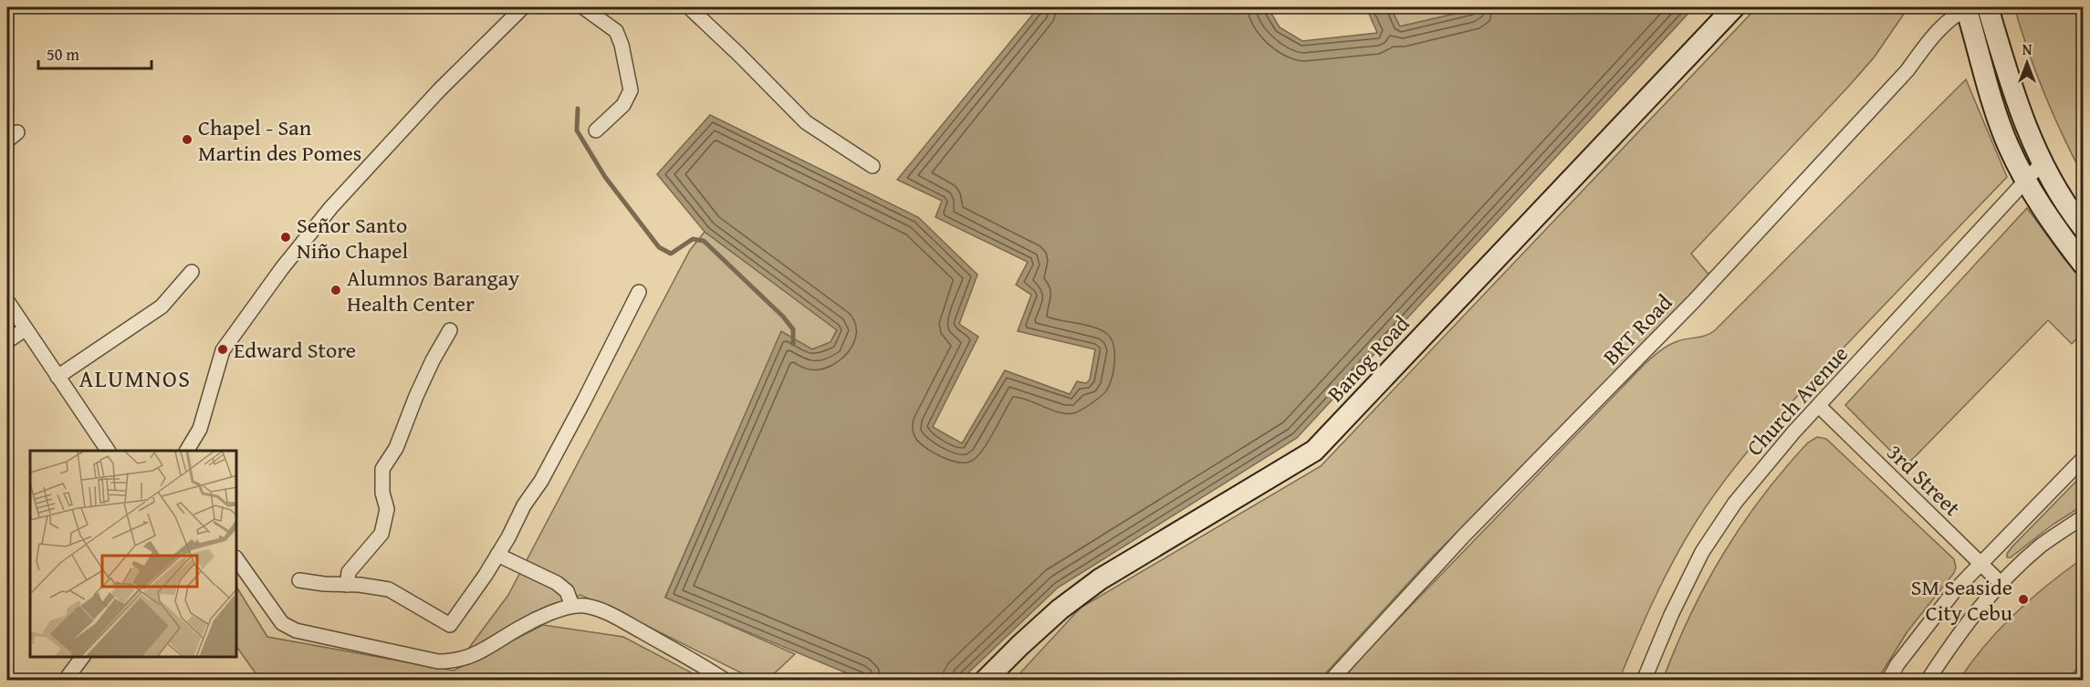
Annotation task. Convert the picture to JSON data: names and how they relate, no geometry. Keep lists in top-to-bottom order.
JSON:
{
  "streets": {
    "street": [
      "BRT Road",
      "Banog Road",
      "Church Avenue",
      "3rd Street"
    ]
  },
  "crossings": [
    ["Church Avenue", "3rd Street"]
  ],
  "districts": ["ALUMNOS"],
  "places": [
    "Chapel - San Martin des Pomes",
    "Señor Santo Niño Chapel",
    "Alumnos Barangay Health Center",
    "Edward Store",
    "SM Seaside City Cebu"
  ],
  "scale_bar": "50 m",
  "north": "top"
}
